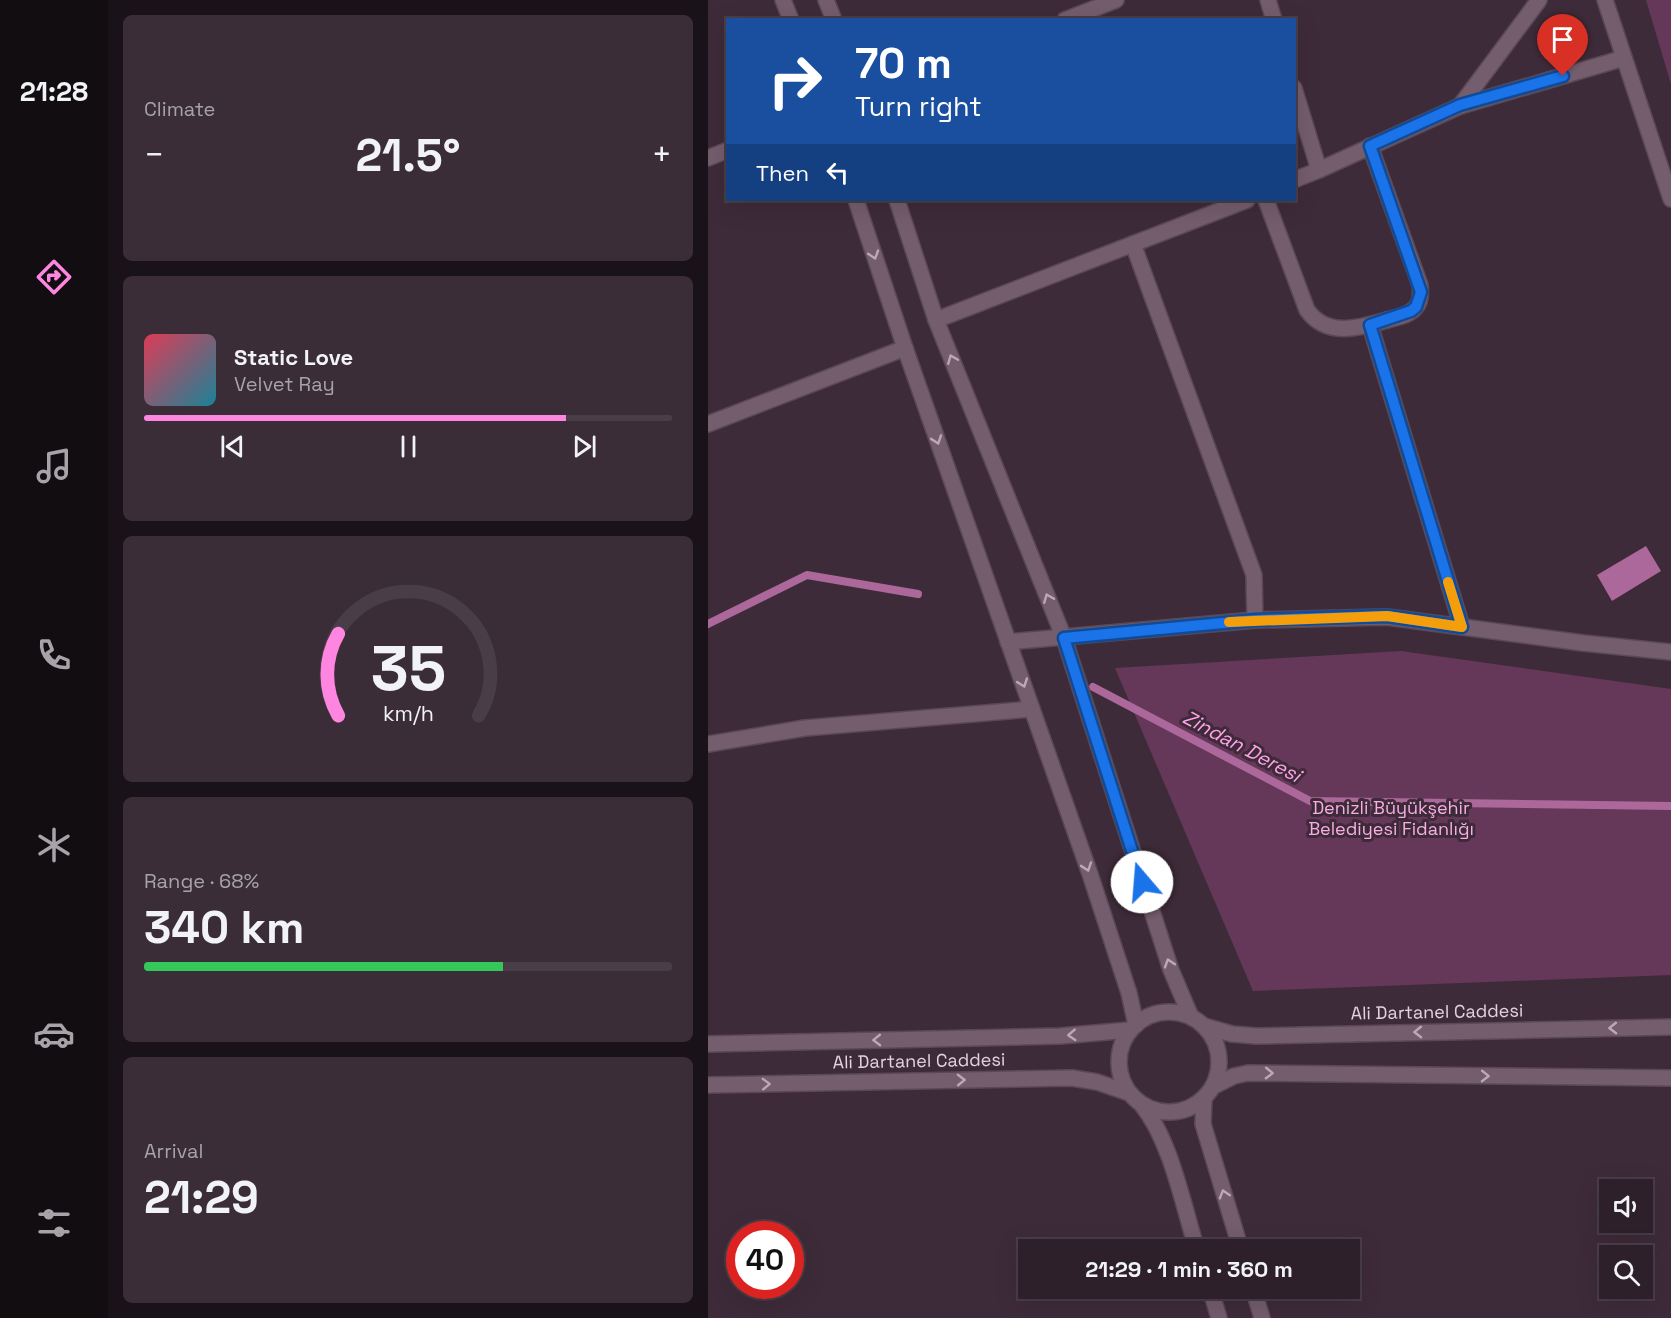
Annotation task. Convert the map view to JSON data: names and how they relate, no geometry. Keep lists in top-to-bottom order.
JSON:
{
  "streets": {
    "street": ["Ali Dartanel Caddesi"]
  },
  "water": ["Zindan Deresi"],
  "parks": ["Denizli Büyükşehir Belediyesi Fidanlığı"],
  "page": {
    "tabs": "21:28",
    "tile": [
      "Climate",
      ["Range · 68%", "340 km"],
      ["Arrival", "21:29"]
    ],
    "turn": ["70 m", "Turn right"],
    "heat": ["−", "21.5°", "+"],
    "then": "Then",
    "song": ["Static Love", "Velvet Ray"],
    "limit": "40",
    "trip": "21:29 · 1 min · 360 m",
    "gauge": ["35", "km/h"]
  }
}
